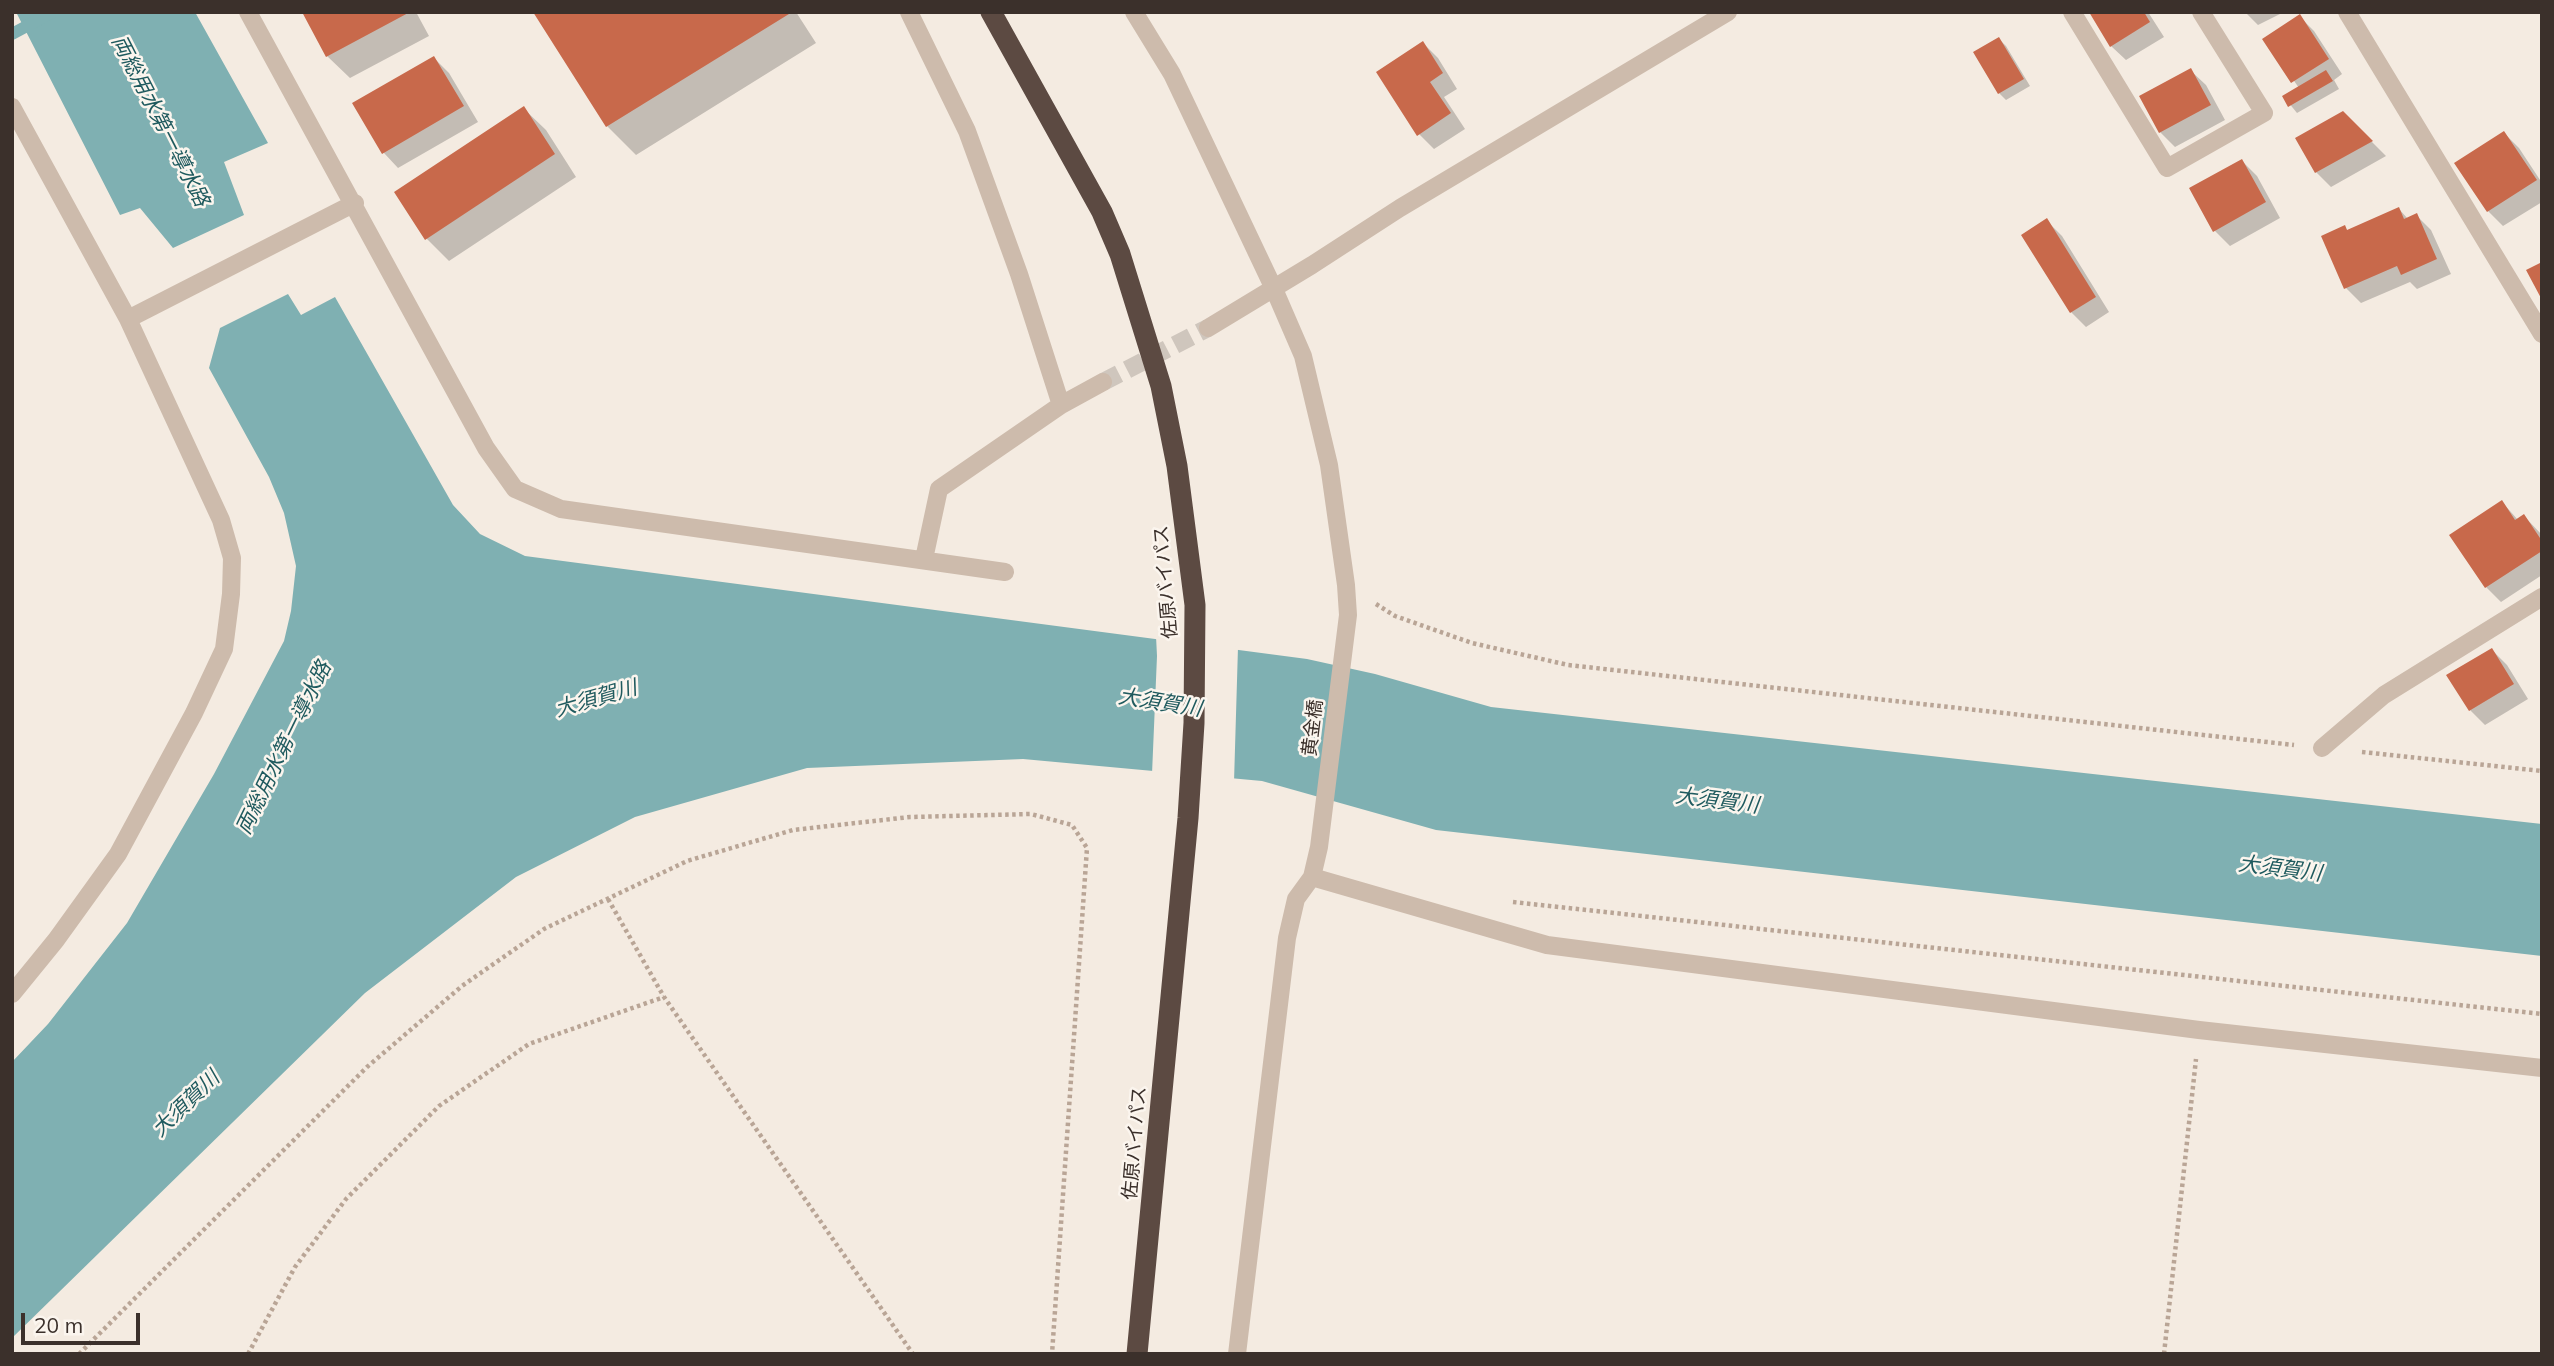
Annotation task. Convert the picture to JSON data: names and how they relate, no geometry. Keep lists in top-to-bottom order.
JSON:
{
  "streets": {
    "highway": ["佐原バイパス"],
    "street": ["黄金橋"]
  },
  "water": ["両総用水第一導水路", "大須賀川"],
  "scale_bar": "20 m"
}
